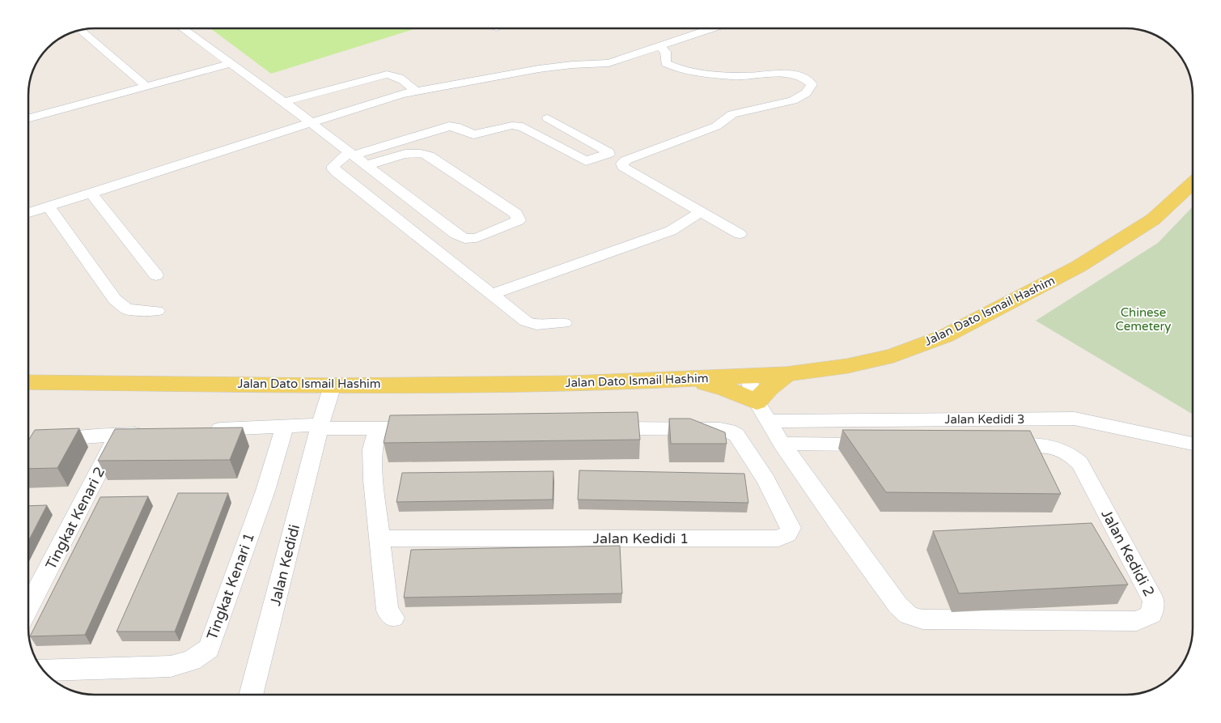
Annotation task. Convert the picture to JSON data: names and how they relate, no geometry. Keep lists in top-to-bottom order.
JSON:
{
  "streets": {
    "main road": ["Jalan Dato Ismail Hashim"],
    "street": [
      "Jalan Kedidi 3",
      "Tingkat Kenari 2",
      "Jalan Kedidi 1",
      "Jalan Kedidi 2",
      "Jalan Kedidi",
      "Tingkat Kenari 1"
    ]
  },
  "crossings": [
    ["Jalan Dato Ismail Hashim", "Jalan Kedidi 2"],
    ["Jalan Dato Ismail Hashim", "Jalan Kedidi"],
    ["Jalan Kedidi 3", "Jalan Kedidi 2"]
  ],
  "parks": ["Chinese Cemetery"]
}
